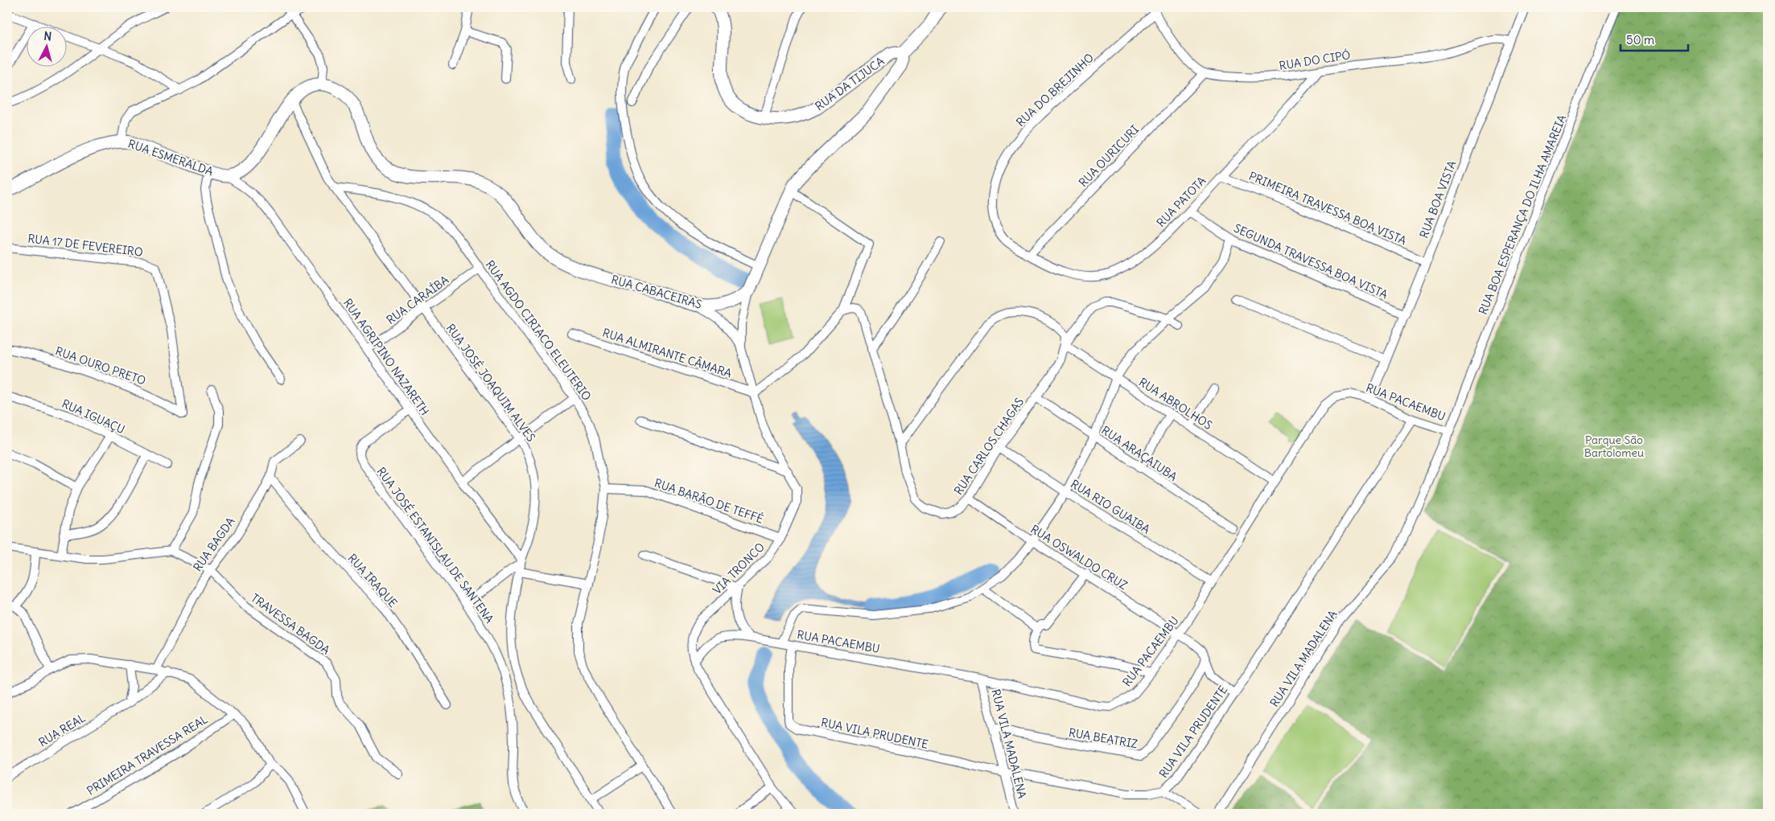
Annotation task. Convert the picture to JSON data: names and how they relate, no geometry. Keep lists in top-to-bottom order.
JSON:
{
  "streets": {
    "main road": ["RUA DA TIJUCA", "RUA ESMERALDA", "RUA CABACEIRAS"],
    "street": [
      "RUA DO CIPÓ",
      "RUA DO BREJINHO",
      "RUA OURICURI",
      "RUA BOA VISTA",
      "RUA PATOTA",
      "PRIMEIRA TRAVESSA BOA VISTA",
      "RUA BOA ESPERANÇA DO ILHA AMAREIA",
      "RUA 17 DE FEVEREIRO",
      "SEGUNDA TRAVESSA BOA VISTA",
      "RUA CARAÍBA",
      "RUA AGDO CIRIACO ELEUTERIO",
      "RUA ALMIRANTE CÂMARA",
      "RUA AGRIPINO NAZARETH",
      "RUA OURO PRETO",
      "RUA JOSÉ JOAQUIM ALVES",
      "RUA PACAEMBU",
      "RUA ABROLHOS",
      "RUA IGUAÇU",
      "RUA CARLOS CHAGAS",
      "RUA ARAÇAIUBA",
      "RUA BARÃO DE TEFFÉ",
      "RUA RIO GUAIBA",
      "RUA BAGDA",
      "RUA JOSÉ ESTANISLAU DE SANTENA",
      "RUA OSWALDO CRUZ",
      "VIA TRONCO",
      "RUA IRAQUE",
      "TRAVESSA BAGDA",
      "RUA VILA MADALENA",
      "RUA REAL",
      "RUA VILA PRUDENTE",
      "RUA BEATRIZ",
      "PRIMEIRA TRAVESSA REAL"
    ]
  },
  "crossings": [
    ["RUA DO CIPÓ", "RUA OURICURI"],
    ["RUA DO CIPÓ", "RUA BOA VISTA"],
    ["RUA DO CIPÓ", "RUA PATOTA"],
    ["RUA DO BREJINHO", "RUA OURICURI"],
    ["RUA DO BREJINHO", "RUA PATOTA"],
    ["RUA OURICURI", "RUA PATOTA"],
    ["RUA ESMERALDA", "RUA AGRIPINO NAZARETH"],
    ["RUA BOA VISTA", "PRIMEIRA TRAVESSA BOA VISTA"],
    ["RUA BOA VISTA", "SEGUNDA TRAVESSA BOA VISTA"],
    ["RUA BOA VISTA", "RUA PACAEMBU"],
    ["RUA PATOTA", "PRIMEIRA TRAVESSA BOA VISTA"],
    ["RUA PATOTA", "SEGUNDA TRAVESSA BOA VISTA"],
    ["RUA BOA ESPERANÇA DO ILHA AMAREIA", "RUA PACAEMBU"],
    ["RUA BOA ESPERANÇA DO ILHA AMAREIA", "RUA VILA MADALENA"],
    ["RUA 17 DE FEVEREIRO", "RUA OURO PRETO"],
    ["RUA CABACEIRAS", "VIA TRONCO"],
    ["RUA CARAÍBA", "RUA AGDO CIRIACO ELEUTERIO"],
    ["RUA CARAÍBA", "RUA AGRIPINO NAZARETH"],
    ["RUA CARAÍBA", "RUA JOSÉ JOAQUIM ALVES"],
    ["RUA AGDO CIRIACO ELEUTERIO", "RUA JOSÉ JOAQUIM ALVES"],
    ["RUA AGDO CIRIACO ELEUTERIO", "RUA BARÃO DE TEFFÉ"],
    ["RUA ALMIRANTE CÂMARA", "VIA TRONCO"],
    ["RUA AGRIPINO NAZARETH", "RUA JOSÉ JOAQUIM ALVES"],
    ["RUA AGRIPINO NAZARETH", "RUA JOSÉ ESTANISLAU DE SANTENA"],
    ["RUA PACAEMBU", "RUA ABROLHOS"],
    ["RUA PACAEMBU", "RUA RIO GUAIBA"],
    ["RUA PACAEMBU", "RUA OSWALDO CRUZ"],
    ["RUA PACAEMBU", "VIA TRONCO"],
    ["RUA PACAEMBU", "RUA VILA MADALENA"],
    ["RUA PACAEMBU", "RUA VILA PRUDENTE"],
    ["RUA ABROLHOS", "RUA CARLOS CHAGAS"],
    ["RUA CARLOS CHAGAS", "RUA ARAÇAIUBA"],
    ["RUA CARLOS CHAGAS", "RUA RIO GUAIBA"],
    ["RUA CARLOS CHAGAS", "RUA OSWALDO CRUZ"],
    ["RUA BARÃO DE TEFFÉ", "VIA TRONCO"],
    ["RUA BAGDA", "RUA IRAQUE"],
    ["RUA BAGDA", "TRAVESSA BAGDA"],
    ["RUA VILA MADALENA", "RUA VILA PRUDENTE"],
    ["RUA VILA MADALENA", "RUA BEATRIZ"]
  ],
  "parks": ["Parque São Bartolomeu"],
  "scale_bar": "50 m",
  "north": "top"
}
